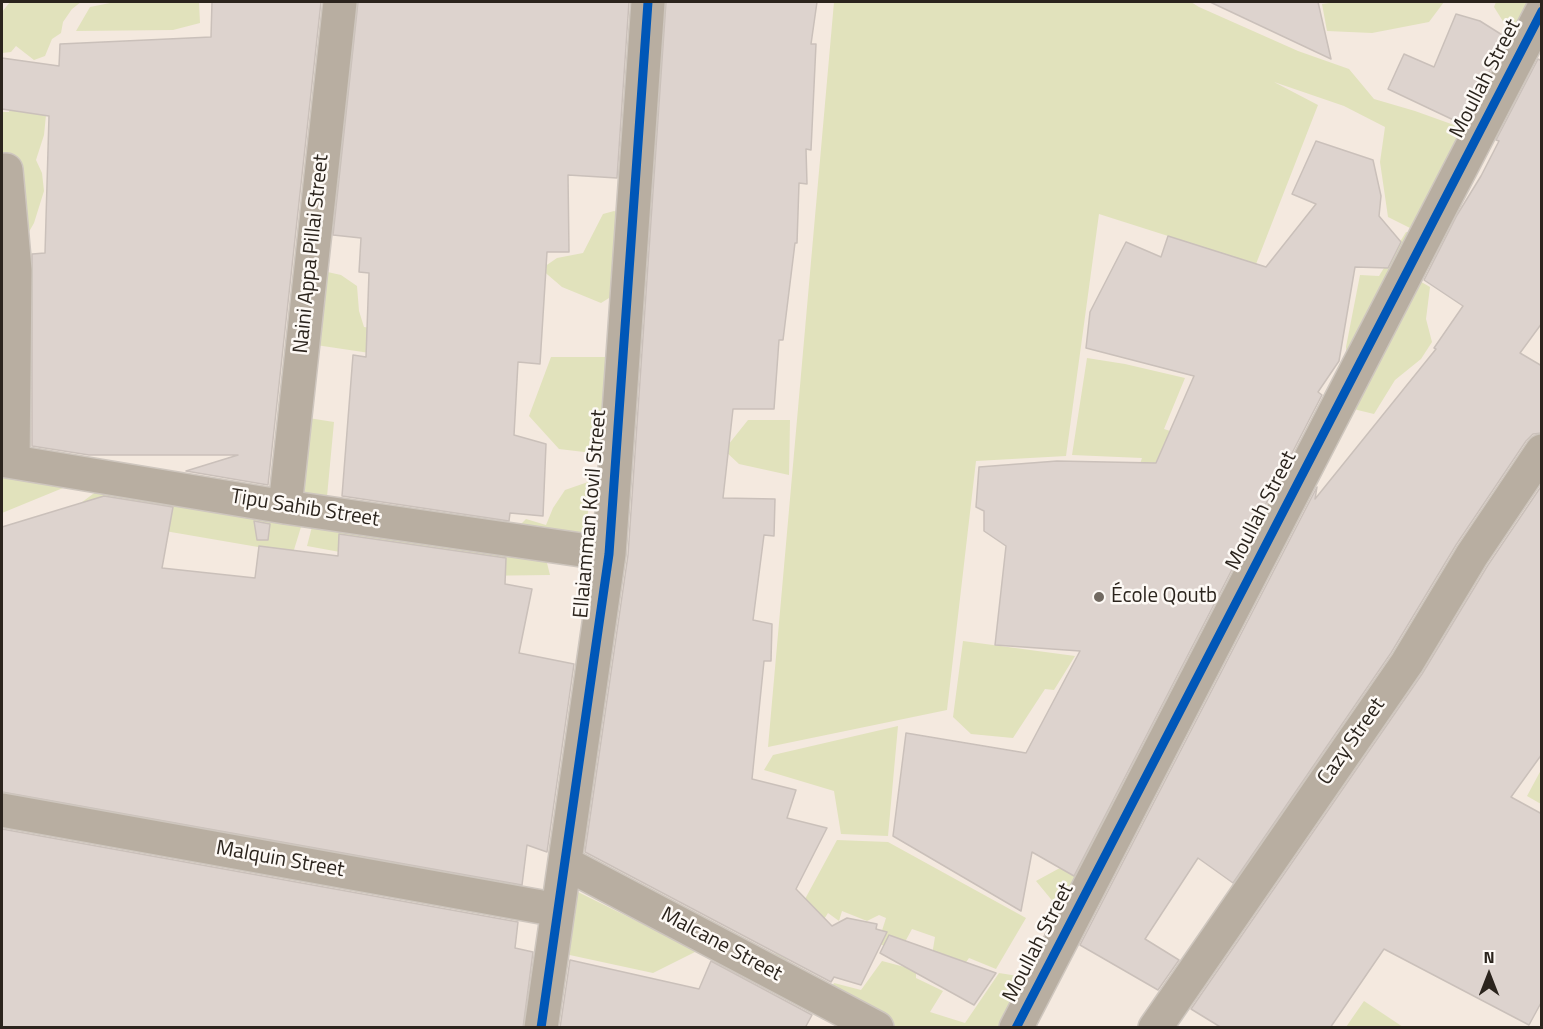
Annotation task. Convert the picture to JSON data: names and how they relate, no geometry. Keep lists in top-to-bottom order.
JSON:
{
  "streets": {
    "street": [
      "Moullah Street",
      "Naini Appa Pillai Street",
      "Tipu Sahib Street",
      "Ellaiamman Kovil Street",
      "Cazy Street",
      "Malquin Street",
      "Malcane Street"
    ]
  },
  "crossings": [
    ["Naini Appa Pillai Street", "Tipu Sahib Street"],
    ["Tipu Sahib Street", "Ellaiamman Kovil Street"],
    ["Ellaiamman Kovil Street", "Malquin Street"],
    ["Ellaiamman Kovil Street", "Malcane Street"]
  ],
  "places": ["École Qoutb"],
  "north": "top"
}
